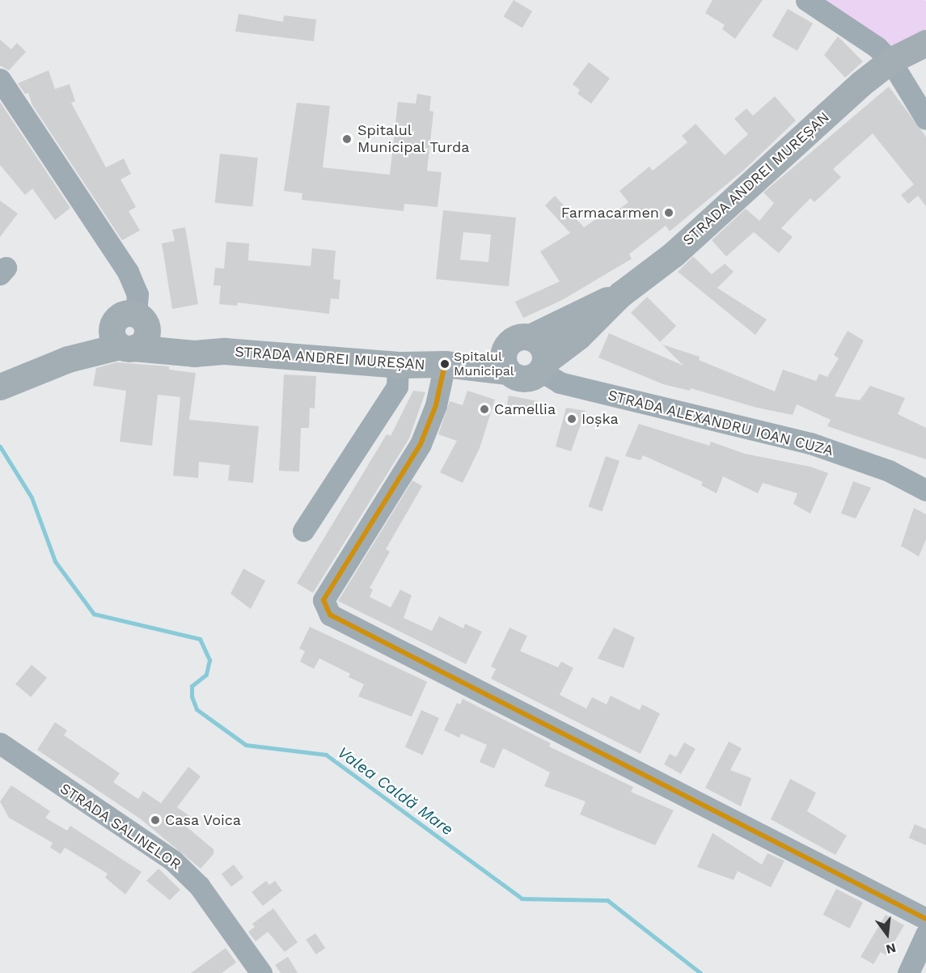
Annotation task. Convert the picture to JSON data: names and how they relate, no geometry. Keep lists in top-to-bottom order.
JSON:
{
  "streets": {
    "main road": ["STRADA ANDREI MUREȘAN"],
    "street": ["STRADA ALEXANDRU IOAN CUZA", "STRADA SALINELOR"]
  },
  "crossings": [
    ["STRADA ANDREI MUREȘAN", "STRADA ALEXANDRU IOAN CUZA"]
  ],
  "water": ["Valea Caldă Mare"],
  "places": [
    "Spitalul Municipal Turda",
    "Farmacarmen",
    "Spitalul Municipal",
    "Camellia",
    "Ioșka",
    "Casa Voica"
  ],
  "north": "bottom"
}
